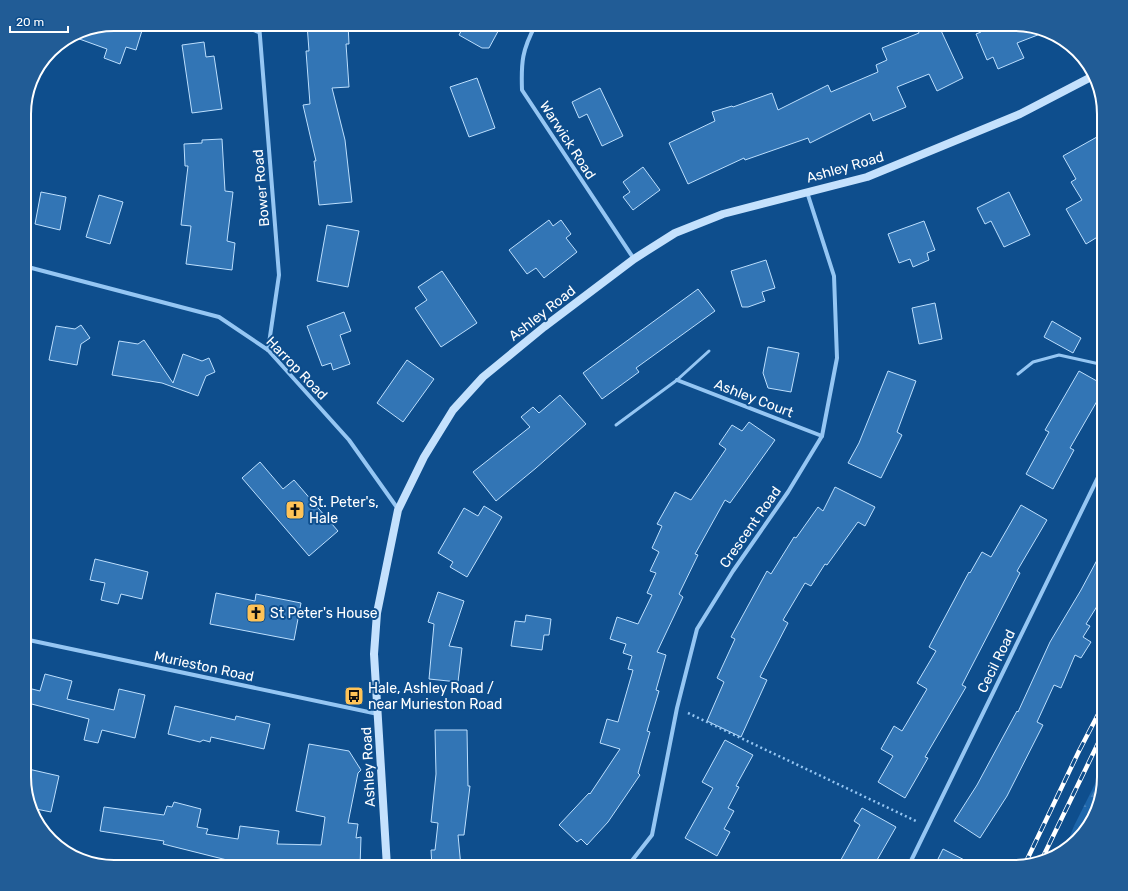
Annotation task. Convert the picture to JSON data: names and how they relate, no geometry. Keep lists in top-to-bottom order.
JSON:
{
  "streets": {
    "main road": ["Ashley Road"],
    "street": [
      "Warwick Road",
      "Bower Road",
      "Harrop Road",
      "Ashley Court",
      "Crescent Road",
      "Cecil Road",
      "Murieston Road"
    ]
  },
  "crossings": [
    ["Warwick Road", "Ashley Road"],
    ["Ashley Road", "Harrop Road"],
    ["Ashley Road", "Crescent Road"],
    ["Ashley Road", "Murieston Road"],
    ["Bower Road", "Harrop Road"],
    ["Ashley Court", "Crescent Road"]
  ],
  "places": {
    "church": ["St. Peter's, Hale", "St Peter's House"],
    "bus stop": ["Hale, Ashley Road / near Murieston Road"]
  },
  "scale_bar": "20 m"
}
